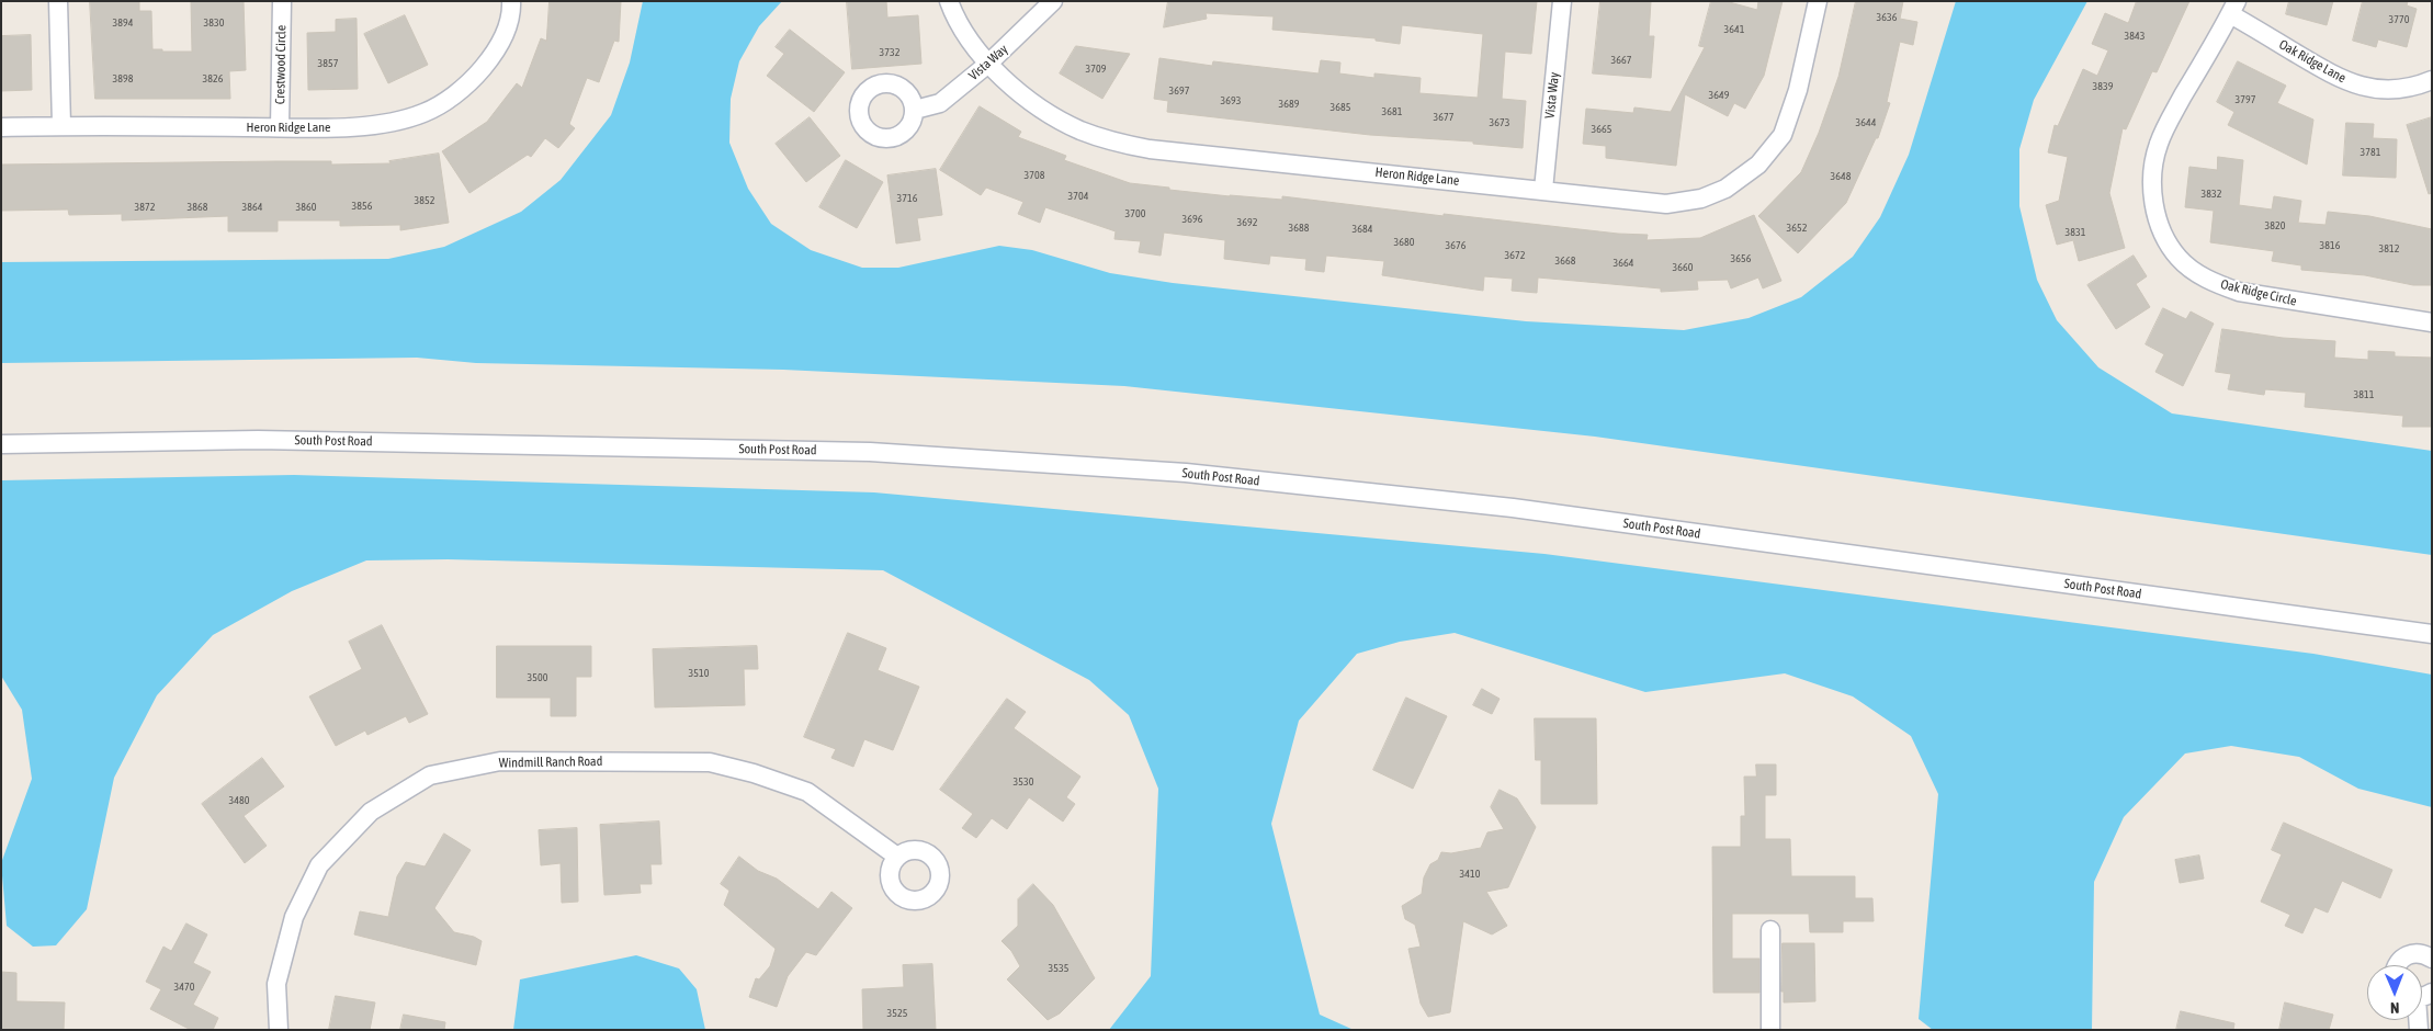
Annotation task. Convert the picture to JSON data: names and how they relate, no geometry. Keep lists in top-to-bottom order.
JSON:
{
  "streets": {
    "street": [
      "Oak Ridge Lane",
      "Vista Way",
      "Crestwood Circle",
      "Heron Ridge Lane",
      "Oak Ridge Circle",
      "South Post Road",
      "Windmill Ranch Road"
    ]
  },
  "crossings": [
    ["Oak Ridge Lane", "Oak Ridge Circle"],
    ["Vista Way", "Heron Ridge Lane"],
    ["Crestwood Circle", "Heron Ridge Lane"]
  ],
  "house_numbers": [
    "3636",
    "3770",
    "3894",
    "3830",
    "3641",
    "3843",
    "3732",
    "3667",
    "3857",
    "3709",
    "3898",
    "3826",
    "3839",
    "3697",
    "3649",
    "3797",
    "3693",
    "3689",
    "3685",
    "3681",
    "3677",
    "3673",
    "3644",
    "3665",
    "3781",
    "3708",
    "3648",
    "3832",
    "3704",
    "3716",
    "3852",
    "3856",
    "3872",
    "3868",
    "3864",
    "3860",
    "3700",
    "3696",
    "3692",
    "3820",
    "3688",
    "3652",
    "3684",
    "3831",
    "3680",
    "3676",
    "3816",
    "3812",
    "3672",
    "3656",
    "3668",
    "3664",
    "3660",
    "3811",
    "3510",
    "3500",
    "3530",
    "3480",
    "3410",
    "3535",
    "3470",
    "3525"
  ],
  "north": "bottom"
}
